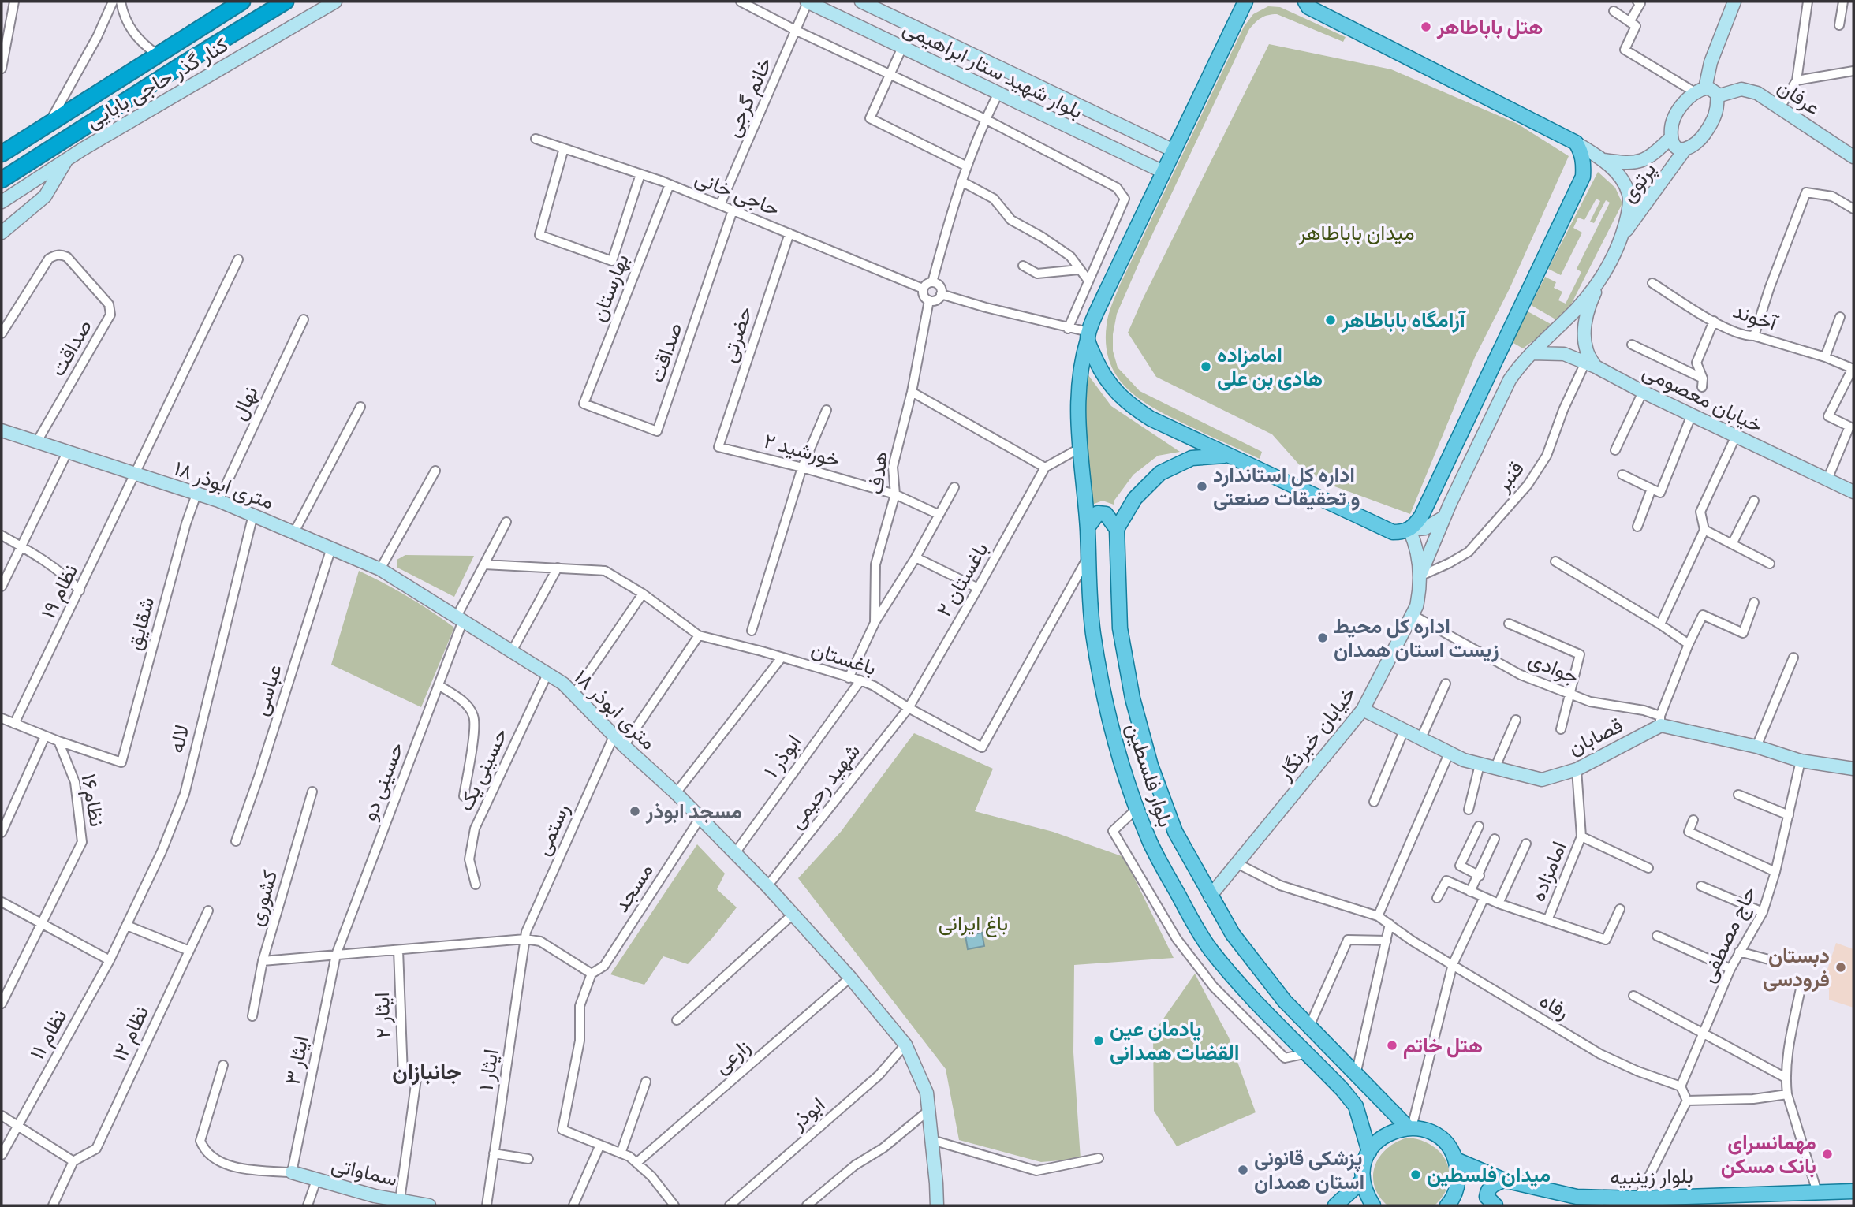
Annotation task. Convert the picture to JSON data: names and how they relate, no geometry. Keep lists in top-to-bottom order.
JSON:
{
  "streets": {
    "main road": ["بلوار فلسطین", "بلوار زینبیه"],
    "street": [
      "بلوار شهید ستار ابراهیمی",
      "کنار گذر حاجی بابایی",
      "خانم گرجی",
      "عرفان",
      "پرتوی",
      "حاجی خانی",
      "بهارستان",
      "آخوند",
      "حضرتی",
      "صداقت",
      "خیابان معصومی",
      "نهال",
      "خورشید ۲",
      "هدف",
      "قنبر",
      "۱۸ متری ابوذر",
      "باغستان ۲",
      "نظام ۱۹",
      "شقایق",
      "باغستان",
      "جوادی",
      "عباسی",
      "خیابان خبرنگار",
      "قصابان",
      "لاله",
      "ابوذر ۱",
      "حسینی یک",
      "حسینی دو",
      "شهید رحیمی",
      "نظام۱۶",
      "رستمی",
      "امامزاده",
      "مسجد",
      "کشوری",
      "حاج مصطفی",
      "رفاه",
      "ایثار ۲",
      "نظام ۱۲",
      "نظام ۱۱",
      "زارعی",
      "ایثار ۳",
      "ایثار ۱",
      "ابوذر",
      "سماواتی"
    ]
  },
  "crossings": [
    ["بلوار شهید ستار ابراهیمی", "خانم گرجی"],
    ["خانم گرجی", "حاجی خانی"],
    ["عرفان", "پرتوی"],
    ["حاجی خانی", "بهارستان"],
    ["حاجی خانی", "حضرتی"],
    ["حاجی خانی", "صداقت"],
    ["حاجی خانی", "هدف"],
    ["بهارستان", "صداقت"],
    ["حضرتی", "خورشید ۲"],
    ["صداقت", "۱۸ متری ابوذر"],
    ["خیابان معصومی", "قنبر"],
    ["خیابان معصومی", "خیابان خبرنگار"],
    ["نهال", "۱۸ متری ابوذر"],
    ["خورشید ۲", "هدف"],
    ["هدف", "باغستان"],
    ["قنبر", "خیابان خبرنگار"],
    ["۱۸ متری ابوذر", "نظام ۱۹"],
    ["۱۸ متری ابوذر", "شقایق"],
    ["۱۸ متری ابوذر", "عباسی"],
    ["۱۸ متری ابوذر", "لاله"],
    ["۱۸ متری ابوذر", "ابوذر ۱"],
    ["۱۸ متری ابوذر", "حسینی یک"],
    ["۱۸ متری ابوذر", "حسینی دو"],
    ["۱۸ متری ابوذر", "شهید رحیمی"],
    ["۱۸ متری ابوذر", "رستمی"],
    ["۱۸ متری ابوذر", "مسجد"],
    ["۱۸ متری ابوذر", "زارعی"],
    ["۱۸ متری ابوذر", "ابوذر"],
    ["باغستان ۲", "باغستان"],
    ["باغستان ۲", "شهید رحیمی"],
    ["شقایق", "نظام۱۶"],
    ["باغستان", "ابوذر ۱"],
    ["باغستان", "بلوار فلسطین"],
    ["باغستان", "حسینی دو"],
    ["باغستان", "شهید رحیمی"],
    ["جوادی", "خیابان خبرنگار"],
    ["جوادی", "قصابان"],
    ["خیابان خبرنگار", "قصابان"],
    ["خیابان خبرنگار", "بلوار فلسطین"],
    ["خیابان خبرنگار", "رفاه"],
    ["قصابان", "امامزاده"],
    ["لاله", "نظام ۱۱"],
    ["حسینی دو", "ایثار ۳"],
    ["رستمی", "ایثار ۱"],
    ["حاج مصطفی", "رفاه"],
    ["ایثار ۲", "سماواتی"],
    ["ایثار ۳", "سماواتی"]
  ],
  "districts": ["جانبازان"],
  "parks": ["میدان باباطاهر", "باغ ایرانی"],
  "places": [
    "هتل باباطاهر",
    "آرامگاه باباطاهر",
    "امامزاده هادی بن علی",
    "اداره کل استاندارد و تحقیقات صنعتی",
    "اداره کل محیط زیست استان همدان",
    "مسجد ابوذر",
    "دبستان فرودسی",
    "یادمان عین القضات همدانی",
    "هتل خاتم",
    "مهمانسرای بانک مسکن",
    "پزشکی قانونی استان همدان",
    "میدان فلسطین"
  ]
}
